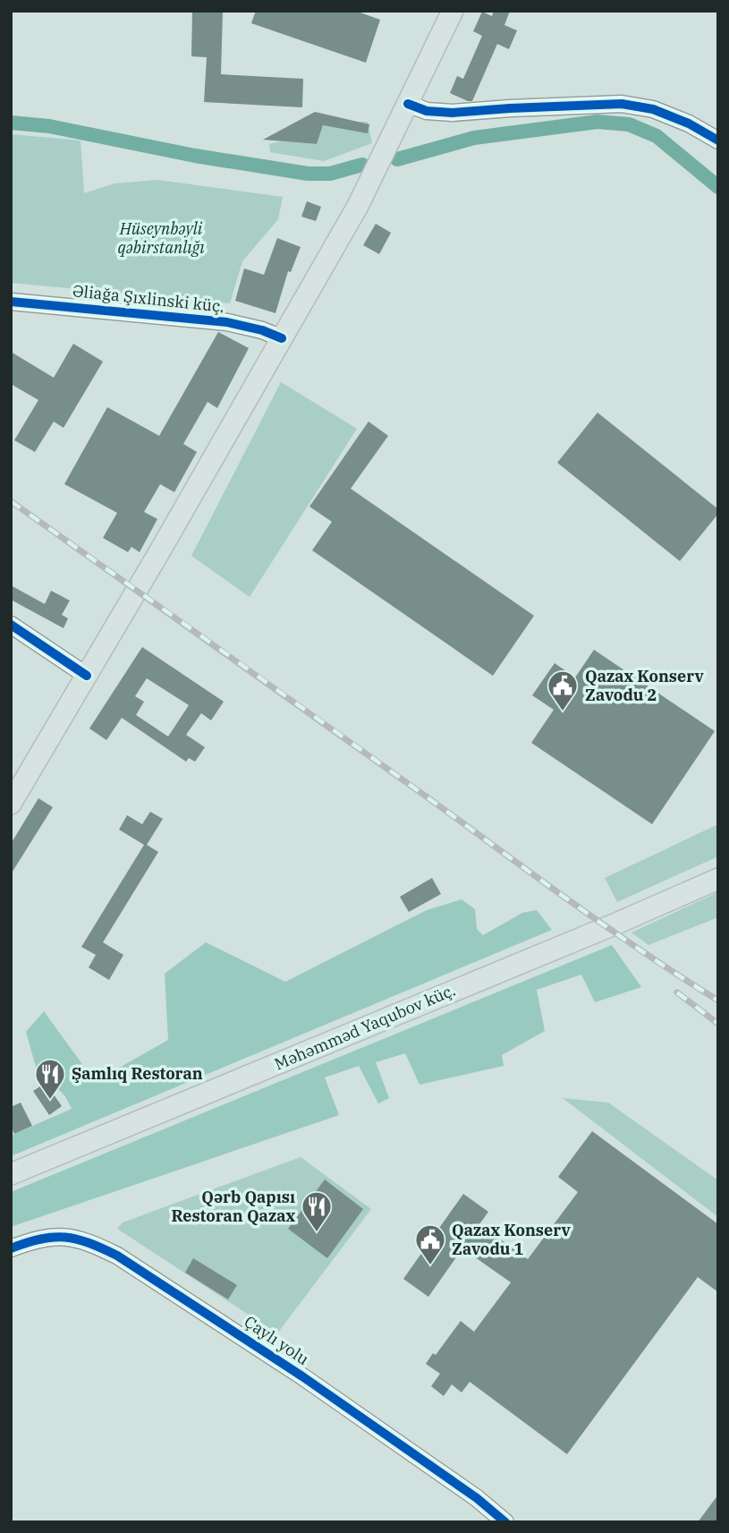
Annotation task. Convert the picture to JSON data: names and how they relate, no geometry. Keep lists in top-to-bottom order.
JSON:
{
  "streets": {
    "main road": ["Məhəmməd Yaqubov küç."],
    "street": ["Əliağa Şıxlinski küç.", "Çaylı yolu"]
  },
  "parks": ["Hüseynbəyli qəbirstanlığı"],
  "places": {
    "public building": ["Qazax Konserv Zavodu 2", "Qazax Konserv Zavodu 1"],
    "restaurant": ["Şamlıq Restoran", "Qərb Qapısı Restoran Qazax"]
  }
}
